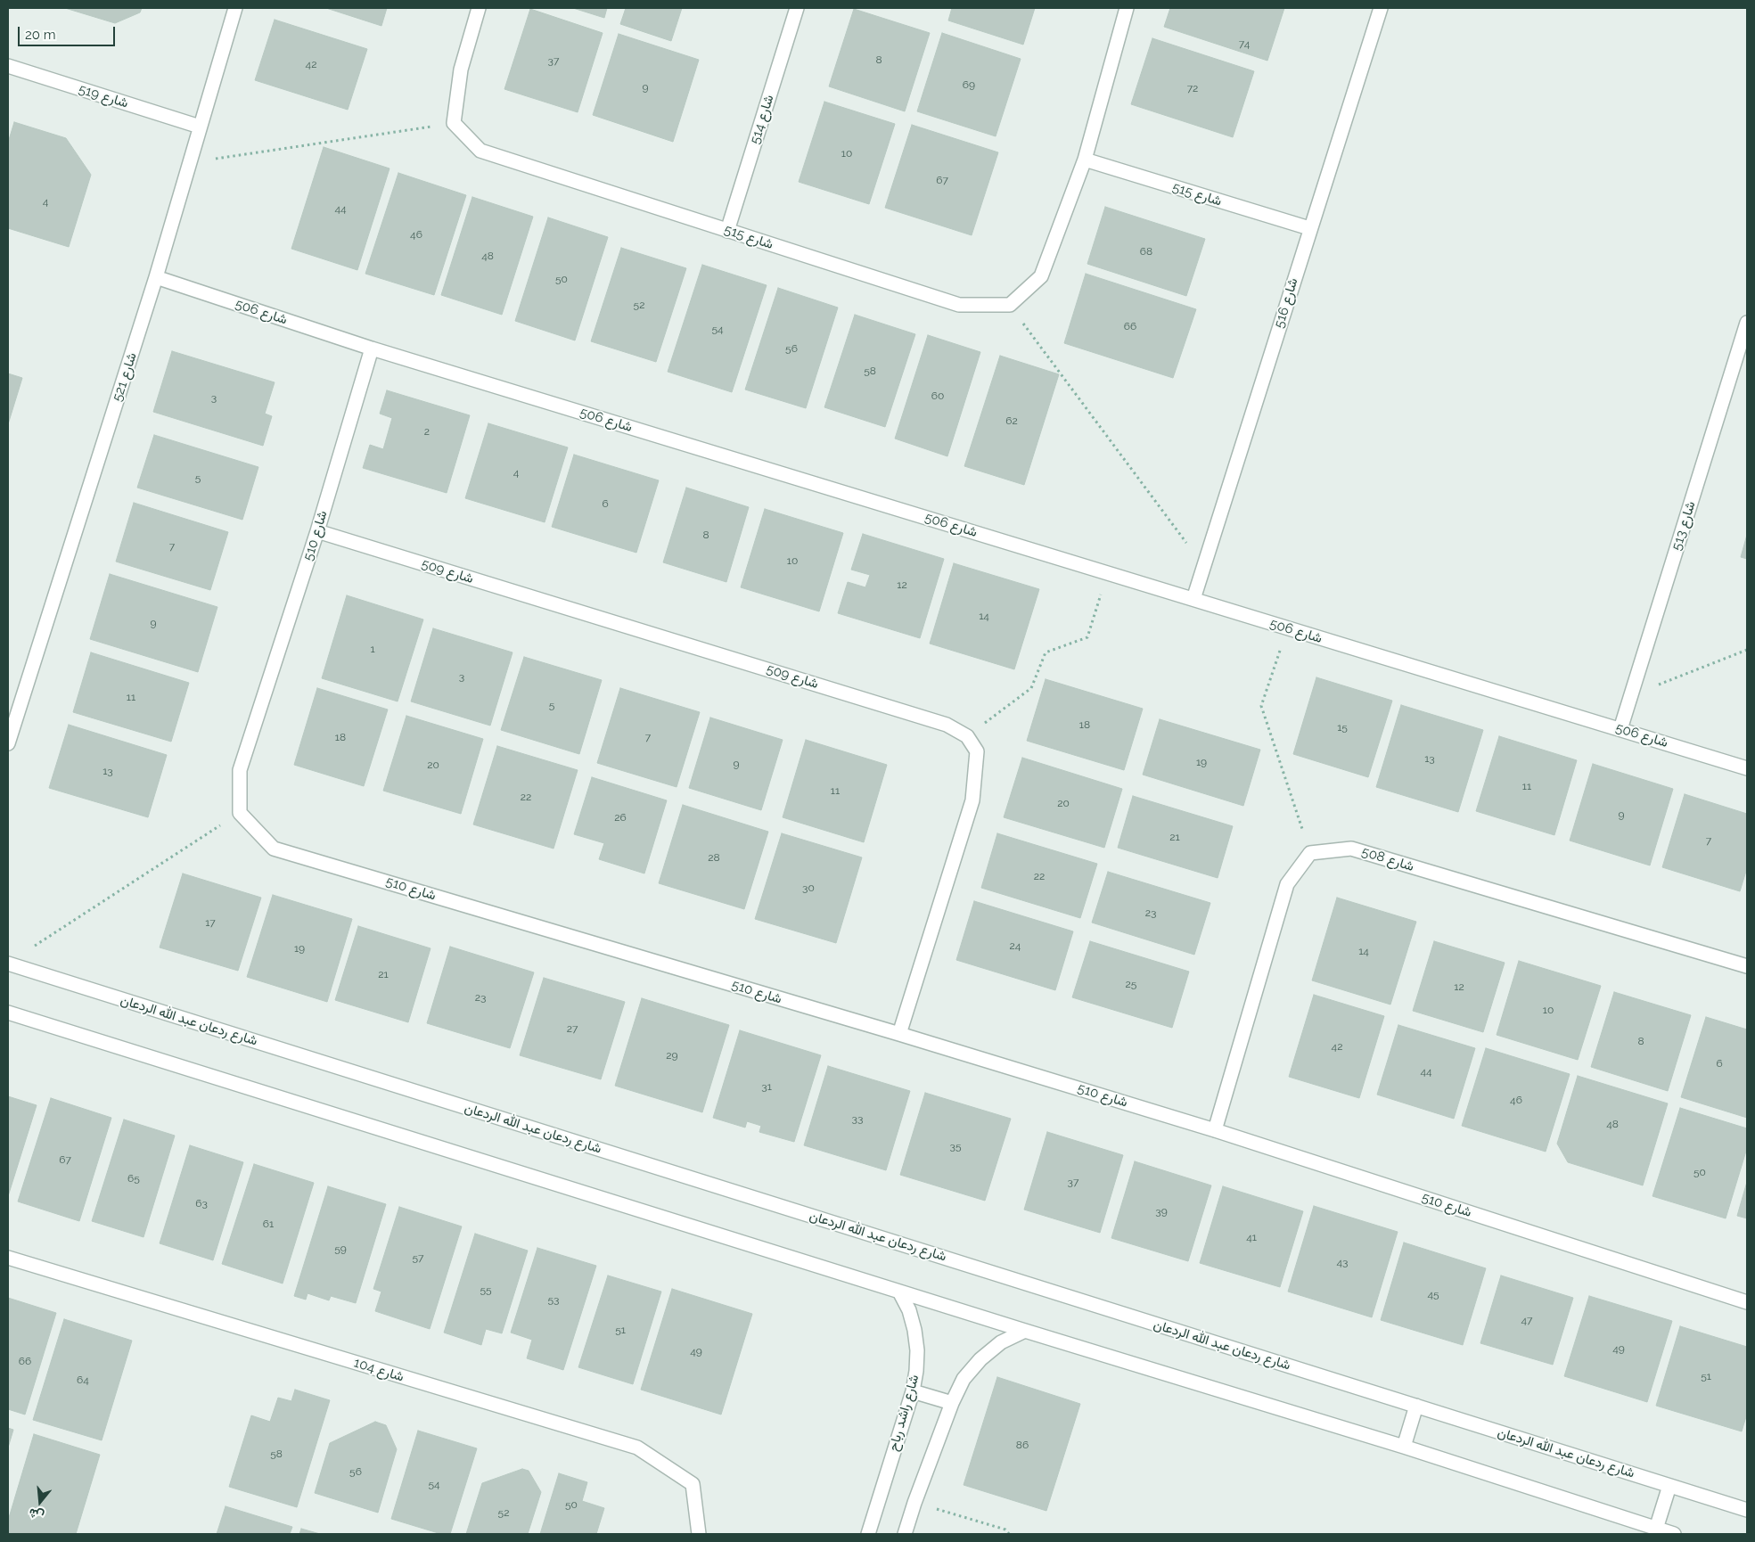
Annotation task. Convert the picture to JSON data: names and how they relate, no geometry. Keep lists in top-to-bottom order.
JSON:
{
  "streets": {
    "street": [
      "شارع 519",
      "شارع 514",
      "شارع 515",
      "شارع 516",
      "شارع 506",
      "شارع 521",
      "شارع 513",
      "شارع 510",
      "شارع 509",
      "شارع 508",
      "شارع ردعان عبد الله الردعان",
      "شارع 104",
      "شارع راشد رباح"
    ]
  },
  "crossings": [
    ["شارع 519", "شارع 521"],
    ["شارع 514", "شارع 515"],
    ["شارع 515", "شارع 516"],
    ["شارع 516", "شارع 506"],
    ["شارع 506", "شارع 521"],
    ["شارع 506", "شارع 513"],
    ["شارع 506", "شارع 510"],
    ["شارع 510", "شارع 509"]
  ],
  "house_numbers": [
    "74",
    "8",
    "37",
    "42",
    "69",
    "9",
    "72",
    "10",
    "67",
    "4",
    "44",
    "46",
    "68",
    "48",
    "50",
    "52",
    "66",
    "54",
    "56",
    "58",
    "60",
    "3",
    "62",
    "2",
    "4",
    "5",
    "6",
    "8",
    "7",
    "10",
    "12",
    "14",
    "9",
    "1",
    "3",
    "11",
    "5",
    "18",
    "15",
    "18",
    "7",
    "13",
    "19",
    "9",
    "20",
    "13",
    "11",
    "11",
    "22",
    "20",
    "9",
    "26",
    "21",
    "7",
    "28",
    "22",
    "30",
    "23",
    "17",
    "24",
    "19",
    "14",
    "21",
    "25",
    "12",
    "23",
    "10",
    "27",
    "8",
    "42",
    "29",
    "6",
    "44",
    "31",
    "46",
    "33",
    "48",
    "35",
    "67",
    "50",
    "65",
    "37",
    "63",
    "39",
    "61",
    "41",
    "59",
    "57",
    "43",
    "55",
    "45",
    "53",
    "47",
    "51",
    "49",
    "49",
    "66",
    "51",
    "64",
    "86",
    "58",
    "56",
    "54",
    "50",
    "52"
  ],
  "scale_bar": "20 m",
  "north": "bottom"
}
